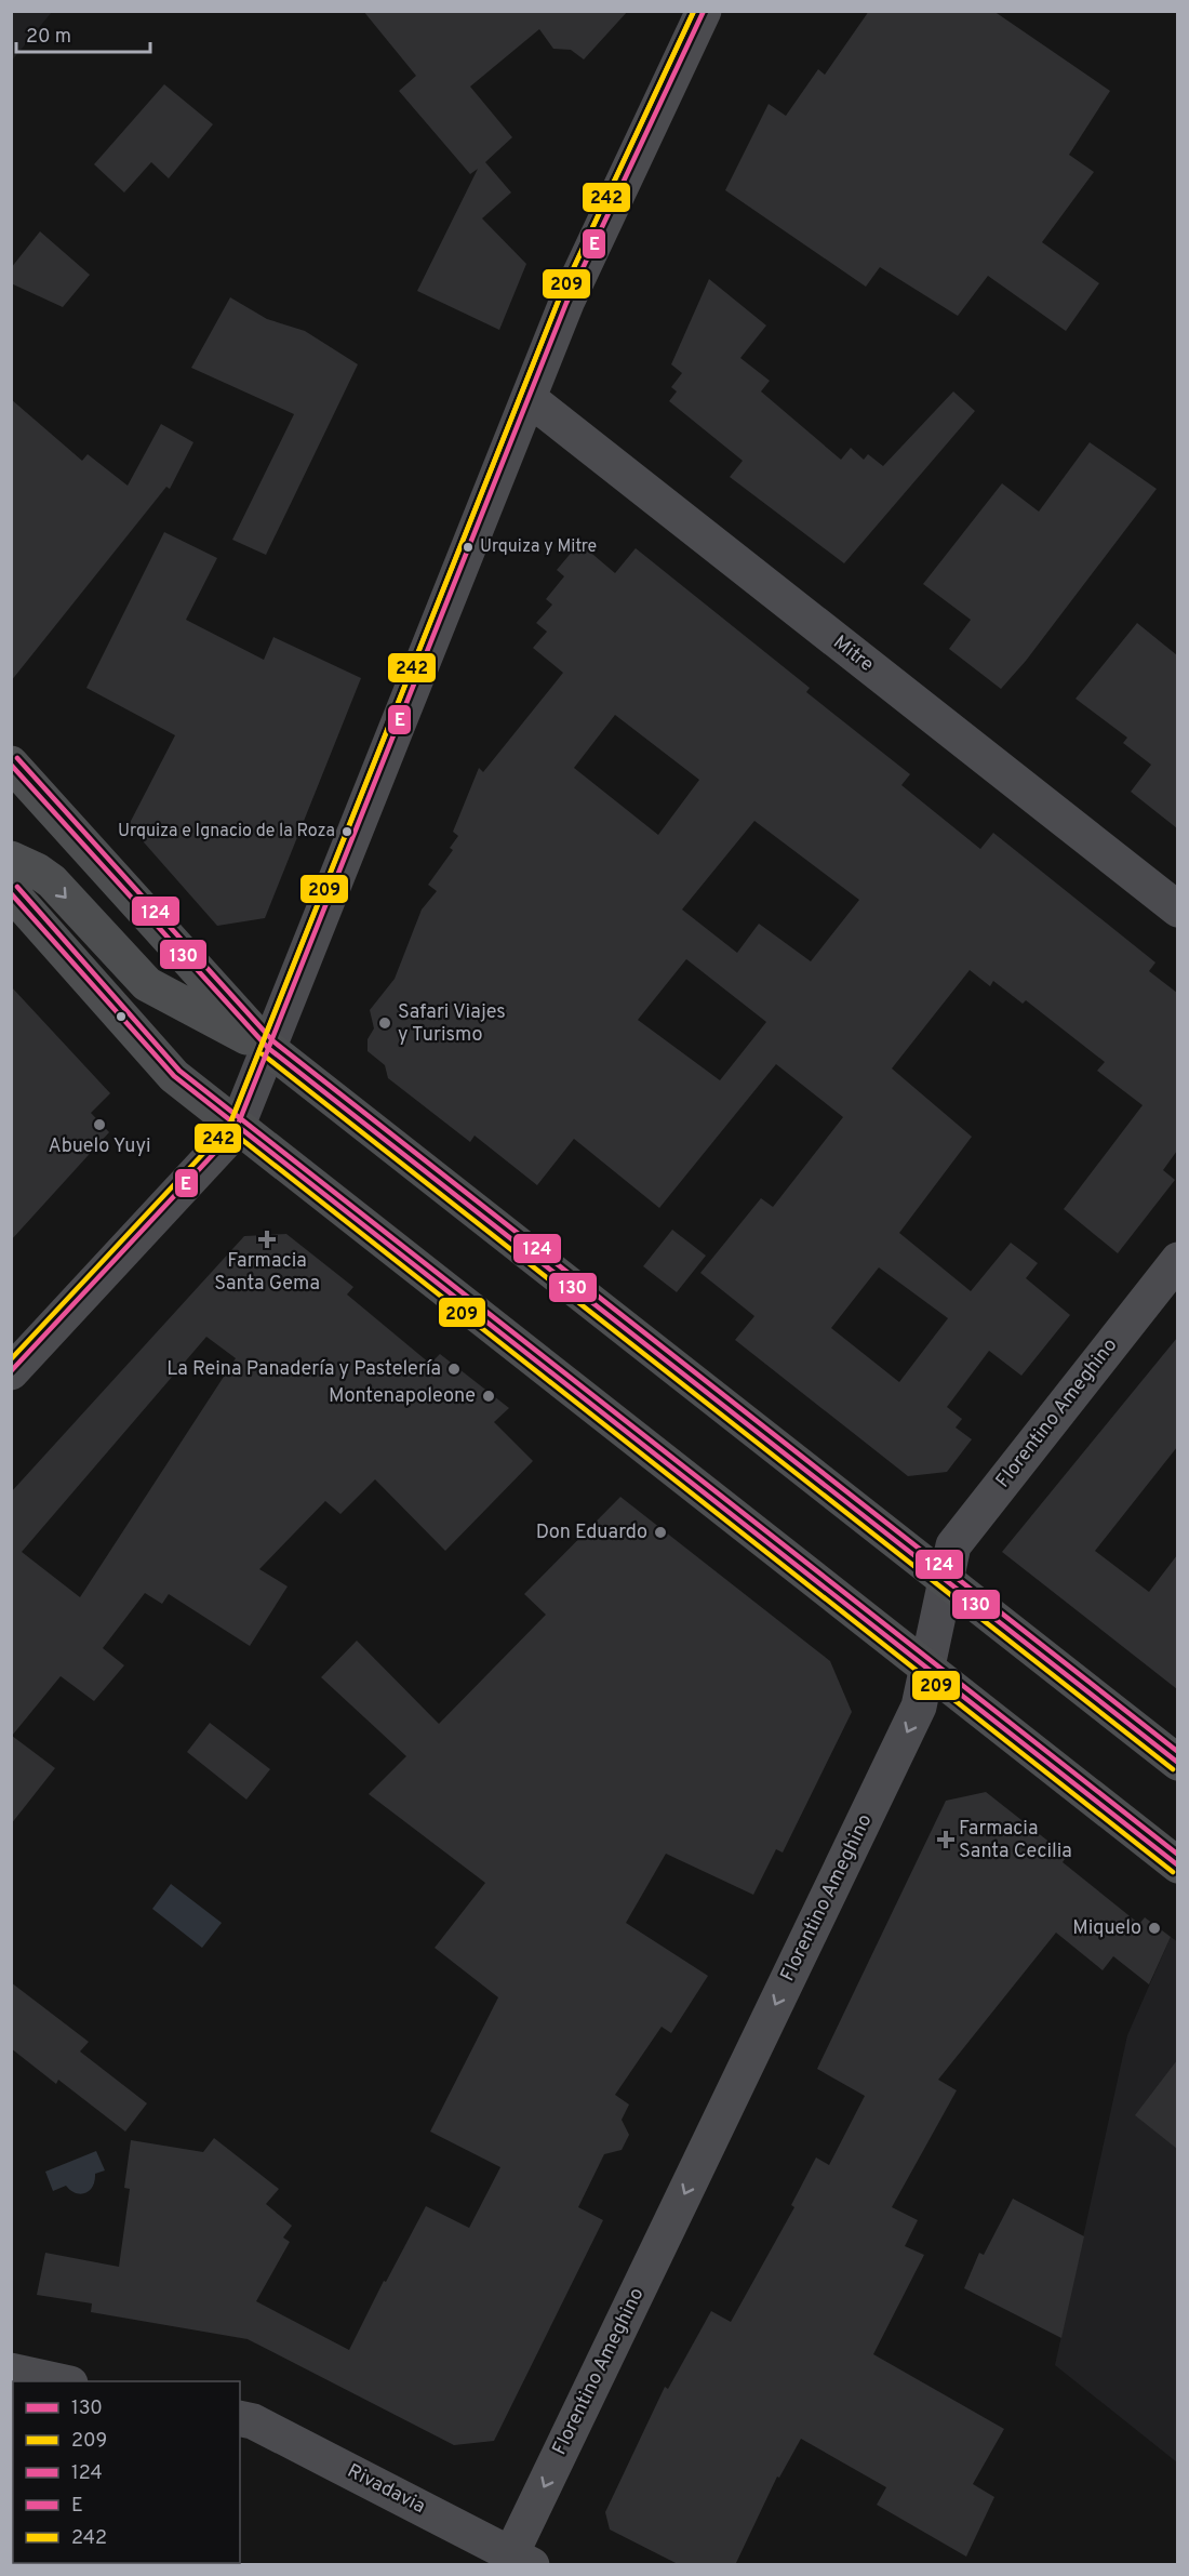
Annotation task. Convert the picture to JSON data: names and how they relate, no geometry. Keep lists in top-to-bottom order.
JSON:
{
  "streets": {
    "street": ["Mitre", "Florentino Ameghino", "Rivadavia"]
  },
  "crossings": [
    ["Florentino Ameghino", "Rivadavia"]
  ],
  "one_way": ["Florentino Ameghino"],
  "places": {
    "other": [
      "Urquiza y Mitre",
      "Urquiza e Ignacio de la Roza",
      "Safari Viajes y Turismo",
      "Abuelo Yuyi",
      "La Reina Panadería y Pastelería",
      "Montenapoleone",
      "Don Eduardo",
      "Miquelo"
    ],
    "health": ["Farmacia Santa Gema", "Farmacia Santa Cecilia"]
  },
  "lines": [
    "transit line 209",
    "transit line E",
    "transit line 242",
    "transit line 124",
    "transit line 130"
  ],
  "legend": [
    "130",
    "209",
    "124",
    "E",
    "242"
  ],
  "scale_bar": "20 m"
}
